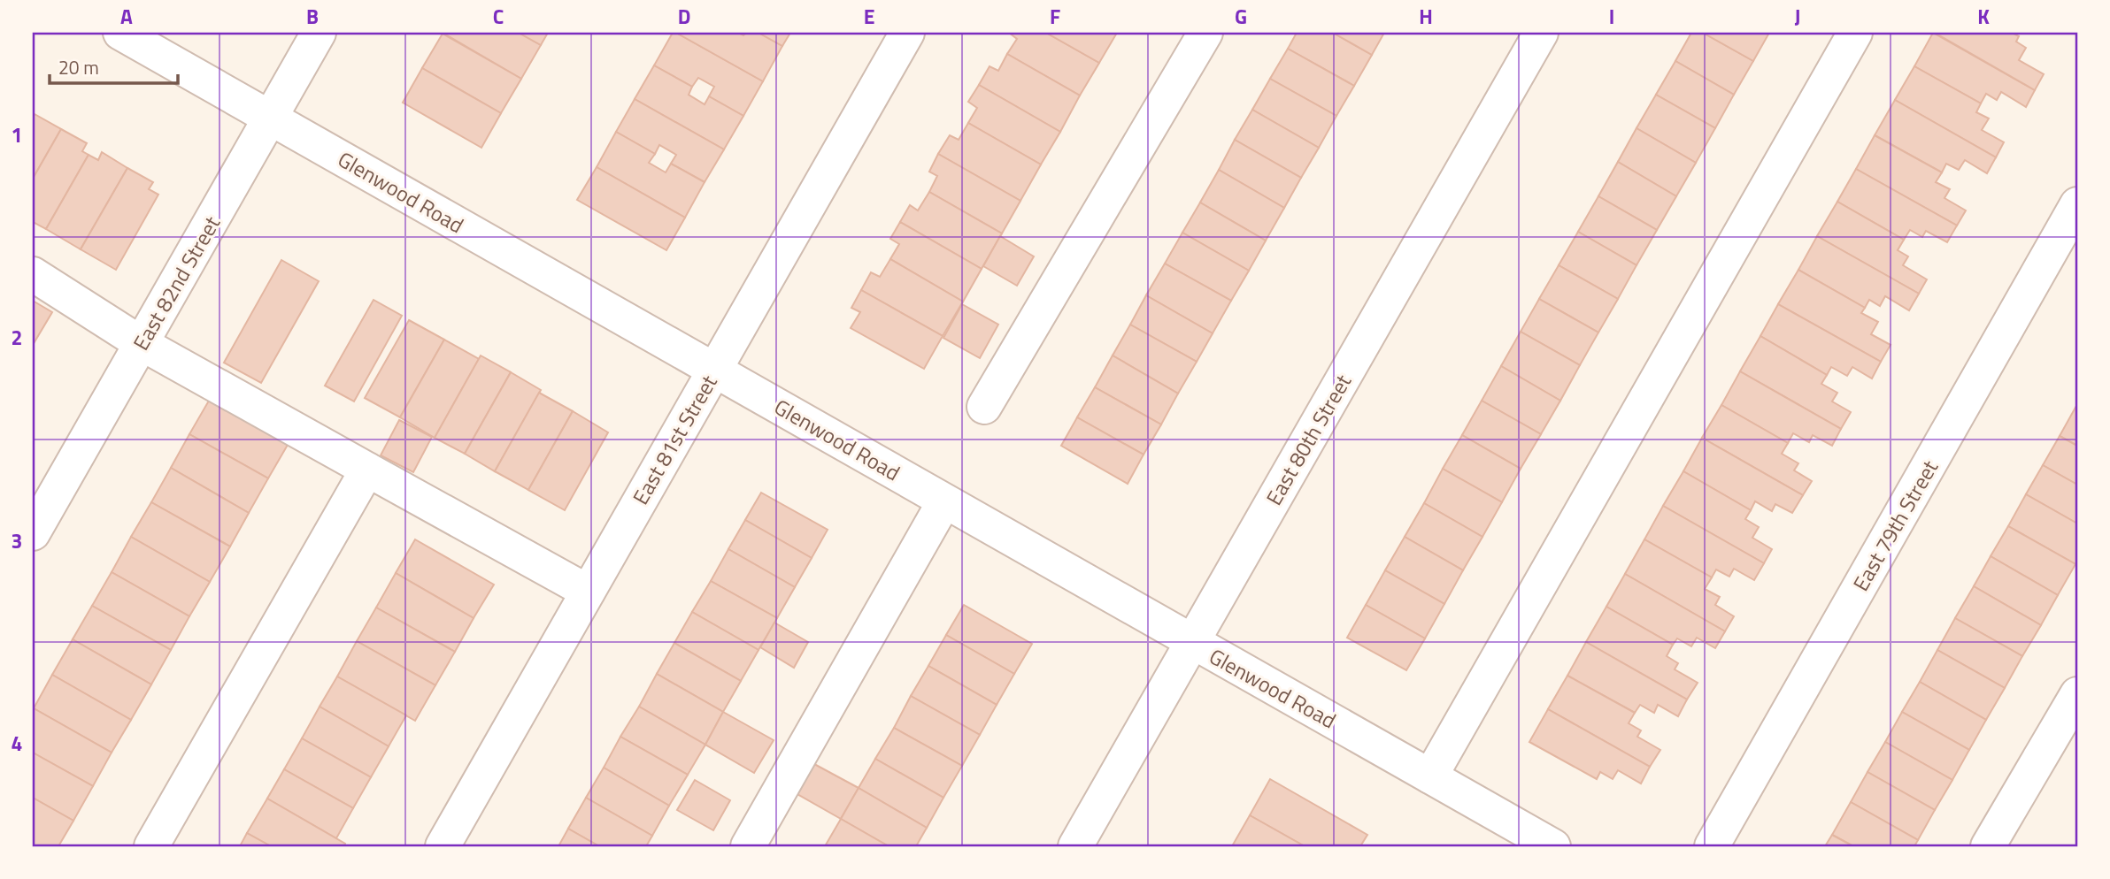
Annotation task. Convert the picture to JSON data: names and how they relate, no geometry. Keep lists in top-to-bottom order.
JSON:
{
  "streets": {
    "street": [
      "Glenwood Road",
      "East 82nd Street",
      "East 81st Street",
      "East 80th Street",
      "East 79th Street"
    ]
  },
  "crossings": [
    ["Glenwood Road", "East 82nd Street"],
    ["Glenwood Road", "East 81st Street"],
    ["Glenwood Road", "East 80th Street"]
  ],
  "scale_bar": "20 m",
  "grid": {
    "columns": [
      "A",
      "B",
      "C",
      "D",
      "E",
      "F",
      "G",
      "H",
      "I",
      "J",
      "K"
    ],
    "rows": [
      "1",
      "2",
      "3",
      "4"
    ]
  }
}
